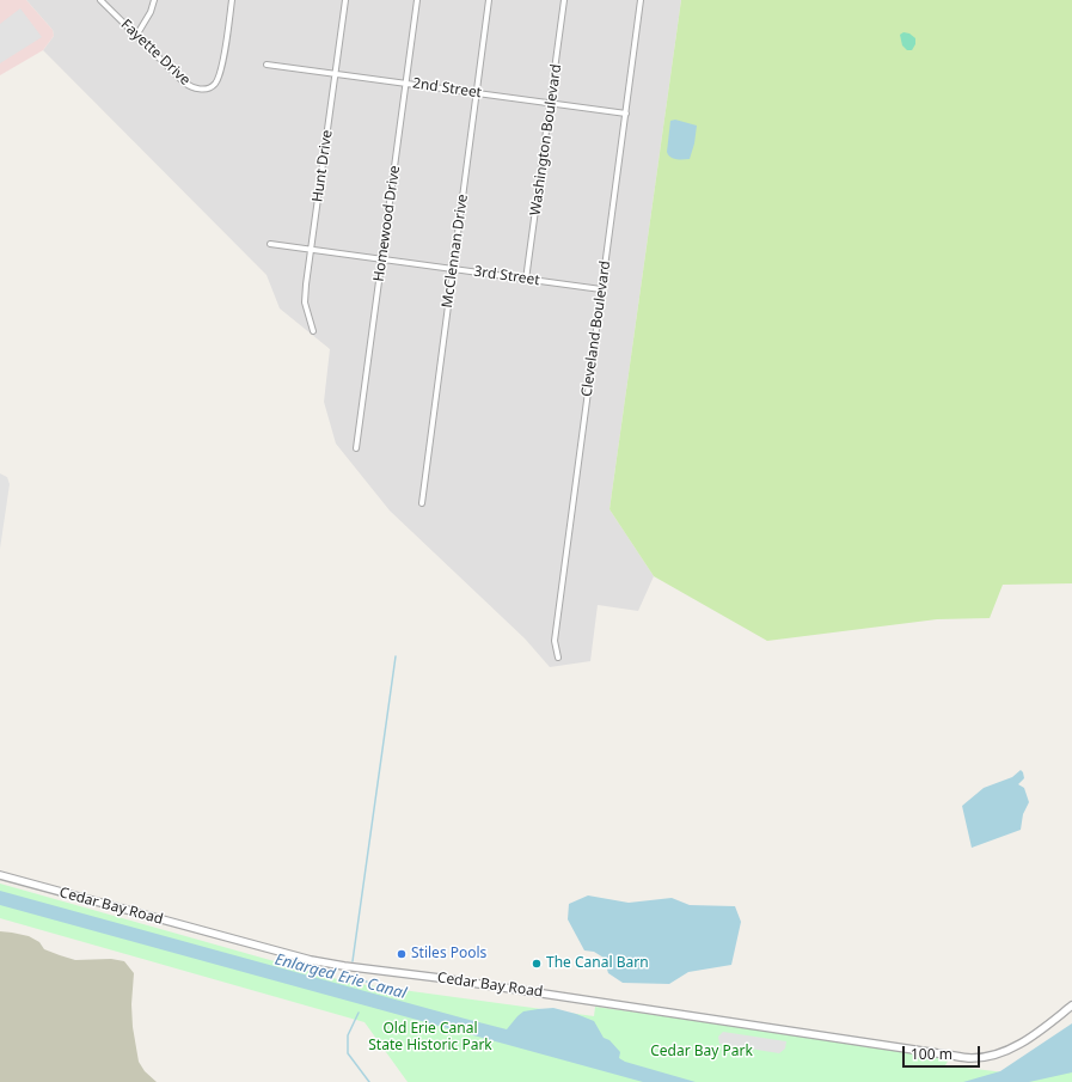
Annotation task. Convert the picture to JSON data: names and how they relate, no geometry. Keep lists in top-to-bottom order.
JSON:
{
  "streets": {
    "street": [
      "Fayette Drive",
      "2nd Street",
      "Washington Boulevard",
      "Hunt Drive",
      "Homewood Drive",
      "McClennan Drive",
      "3rd Street",
      "Cleveland Boulevard",
      "Cedar Bay Road"
    ]
  },
  "crossings": [
    ["2nd Street", "Washington Boulevard"],
    ["2nd Street", "Hunt Drive"],
    ["2nd Street", "Homewood Drive"],
    ["2nd Street", "McClennan Drive"],
    ["2nd Street", "Cleveland Boulevard"],
    ["Washington Boulevard", "3rd Street"],
    ["Hunt Drive", "3rd Street"],
    ["Homewood Drive", "3rd Street"],
    ["McClennan Drive", "3rd Street"],
    ["3rd Street", "Cleveland Boulevard"]
  ],
  "water": ["Enlarged Erie Canal"],
  "parks": ["Old Erie Canal State Historic Park", "Cedar Bay Park"],
  "places": ["Stiles Pools", "The Canal Barn"],
  "scale_bar": "100 m"
}
